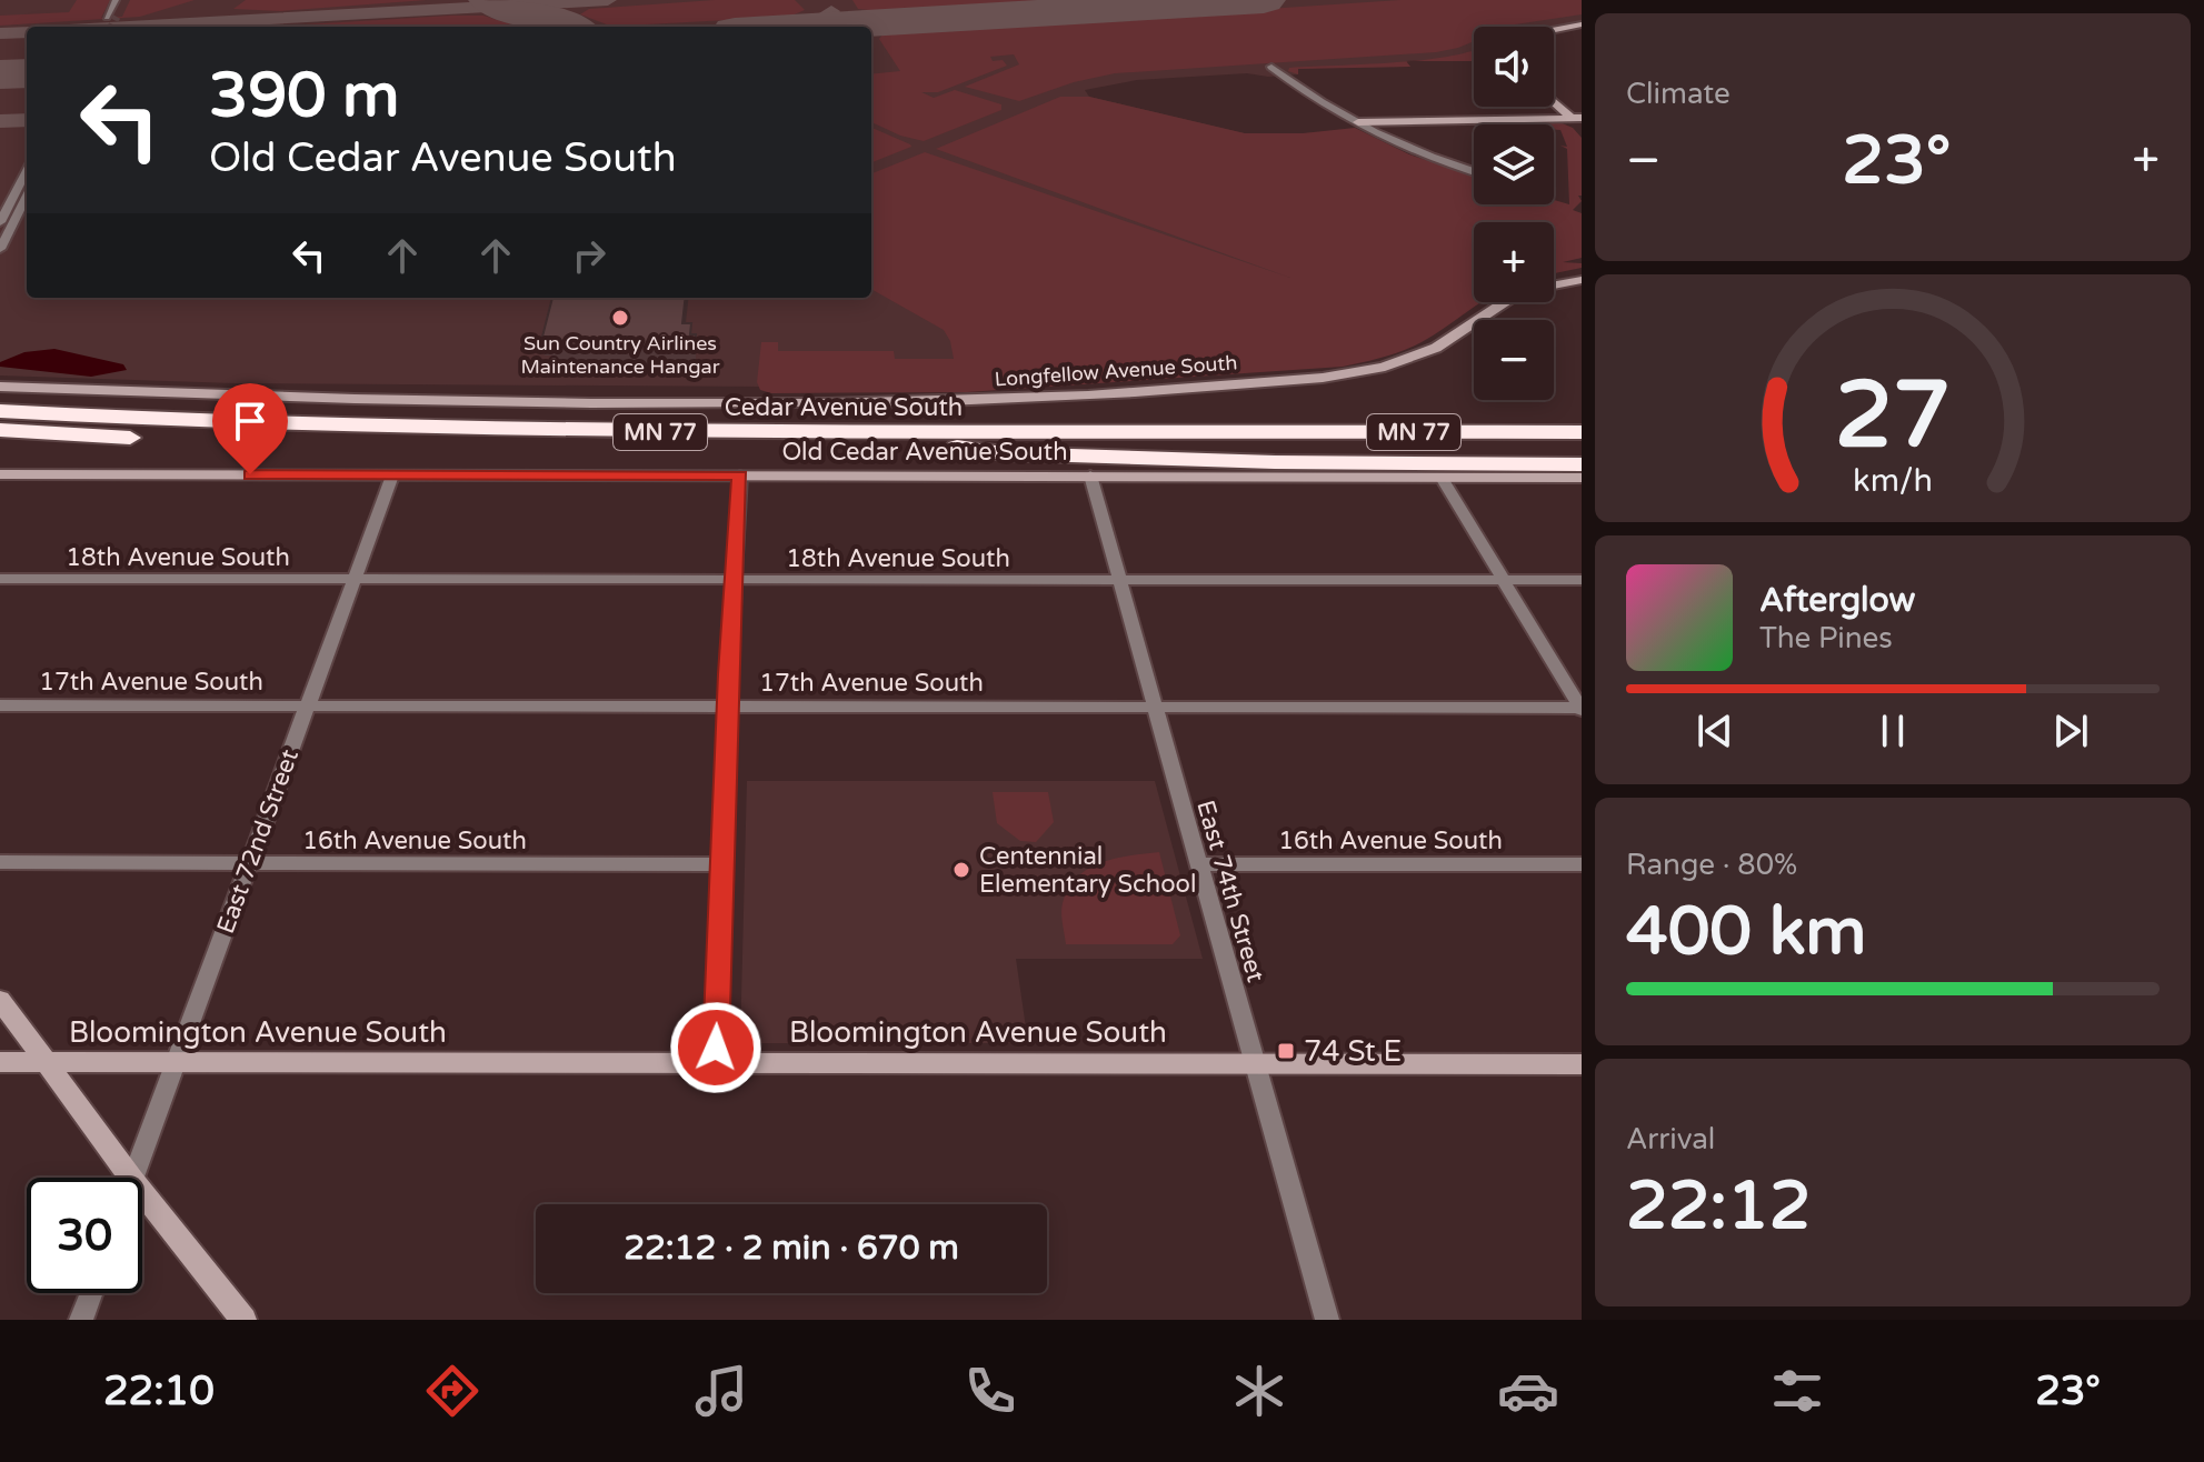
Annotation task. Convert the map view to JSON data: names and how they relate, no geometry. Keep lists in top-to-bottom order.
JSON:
{
  "streets": {
    "highway": ["Cedar Avenue South", "MN 77"],
    "street": [
      "Longfellow Avenue South",
      "Old Cedar Avenue South",
      "18th Avenue South",
      "17th Avenue South",
      "16th Avenue South",
      "East 72nd Street",
      "East 74th Street",
      "Bloomington Avenue South"
    ]
  },
  "crossings": [
    ["Old Cedar Avenue South", "East 72nd Street"],
    ["Old Cedar Avenue South", "East 74th Street"],
    ["18th Avenue South", "East 72nd Street"],
    ["18th Avenue South", "East 74th Street"],
    ["17th Avenue South", "East 72nd Street"],
    ["17th Avenue South", "East 74th Street"],
    ["16th Avenue South", "East 72nd Street"],
    ["16th Avenue South", "East 74th Street"],
    ["East 72nd Street", "Bloomington Avenue South"],
    ["East 74th Street", "Bloomington Avenue South"]
  ],
  "places": {
    "other": ["Sun Country Airlines Maintenance Hangar", "Centennial Elementary School"],
    "transit": ["74 St E"]
  },
  "page": {
    "tile": [
      "Climate",
      ["Range · 80%", "400 km"],
      ["Arrival", "22:12"]
    ],
    "map_buttons": ["+", "−"],
    "turn": ["390 m", "Old Cedar Avenue South"],
    "heat": ["−", "23°", "+"],
    "song": ["Afterglow", "The Pines"],
    "limit": "30",
    "trip": "22:12 · 2 min · 670 m",
    "tabs": ["22:10", "23°"],
    "gauge": ["27", "km/h"]
  }
}
